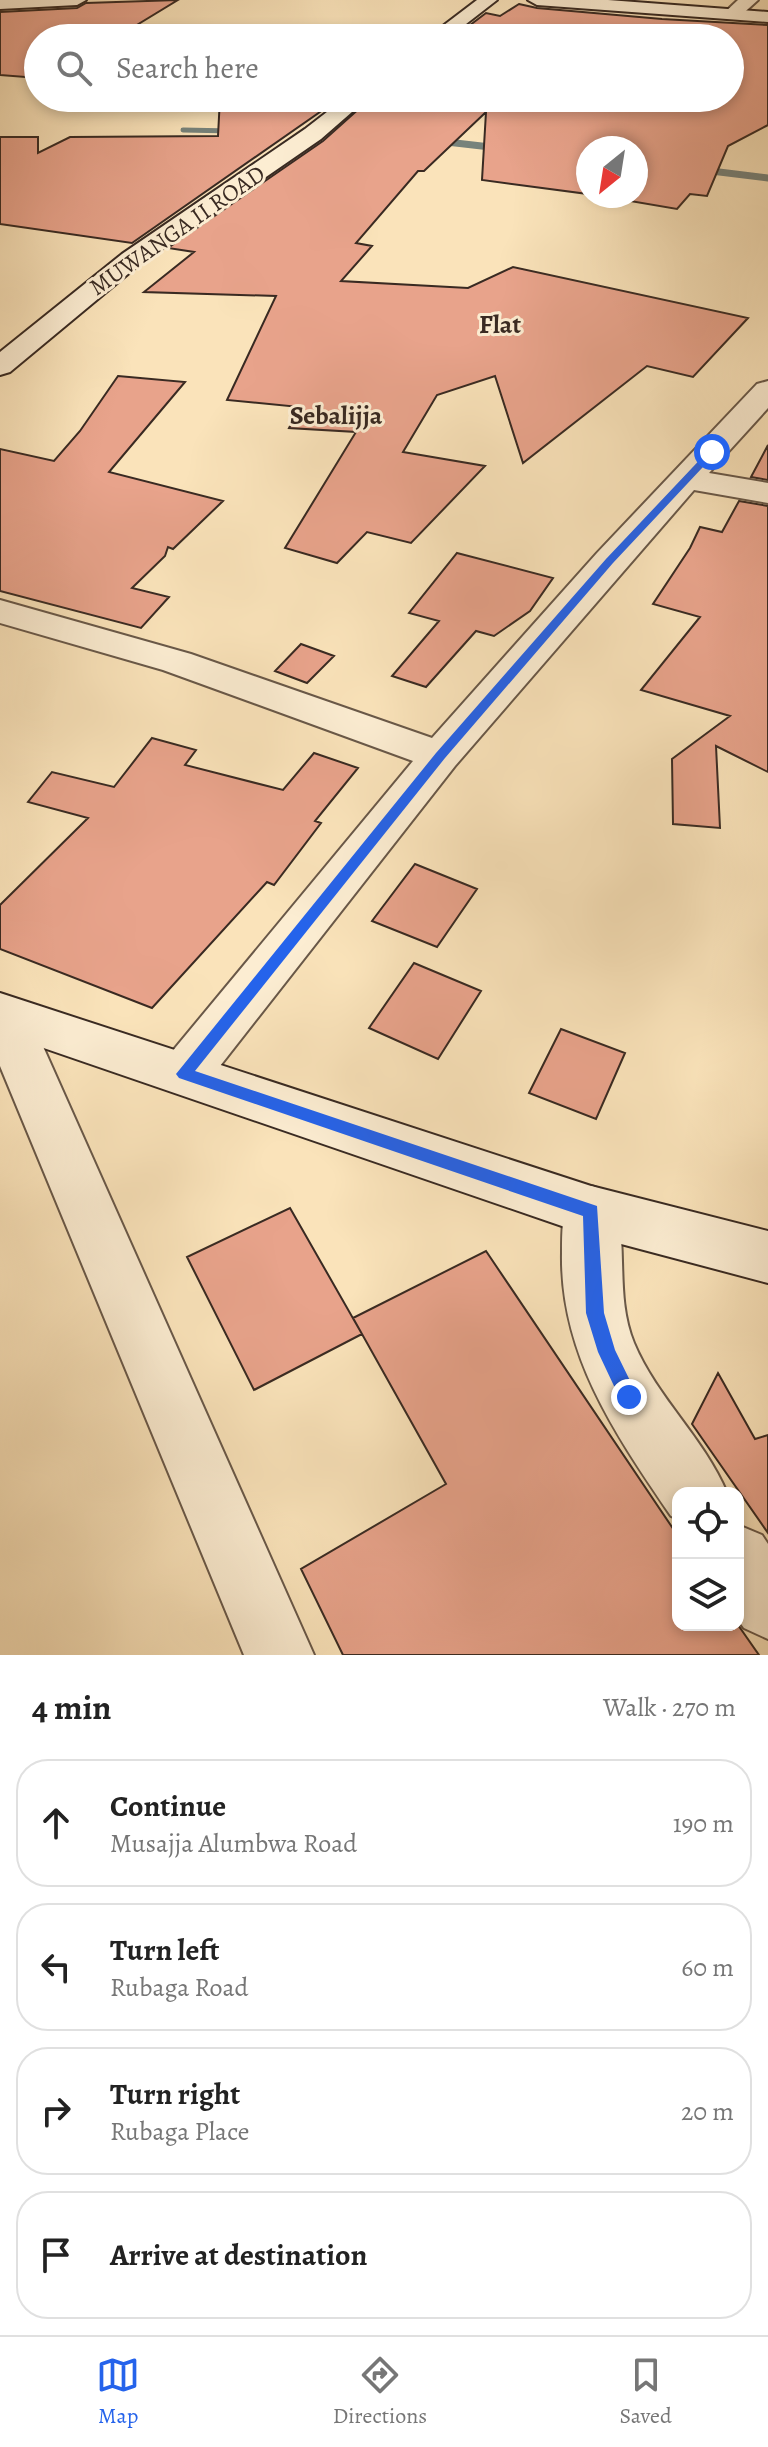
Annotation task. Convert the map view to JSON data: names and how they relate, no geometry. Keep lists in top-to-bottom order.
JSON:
{
  "streets": {
    "street": ["MUWANGA II ROAD"]
  },
  "districts": ["Flat", "Sebalijja"],
  "north": "bottom left",
  "page": {
    "search": "Search here",
    "heading": ["4 min", "Walk · 270 m"],
    "list": [
      ["Continue", "Musajja Alumbwa Road", "190 m"],
      ["Turn left", "Rubaga Road", "60 m"],
      ["Turn right", "Rubaga Place", "20 m"],
      "Arrive at destination"
    ],
    "nav": ["Map", "Directions", "Saved"]
  }
}
